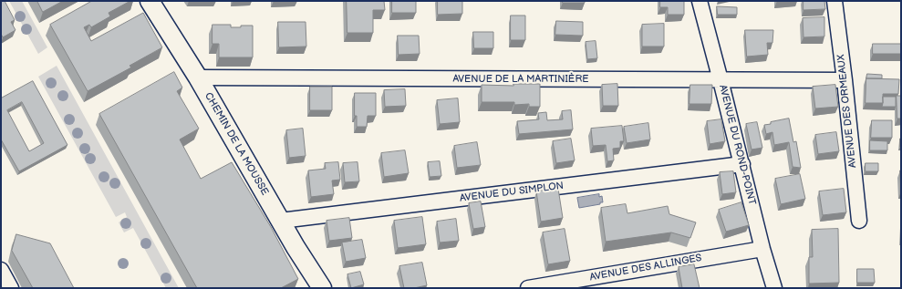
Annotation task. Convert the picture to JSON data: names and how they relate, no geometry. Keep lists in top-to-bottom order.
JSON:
{
  "streets": {
    "street": [
      "AVENUE DE LA MARTINIÈRE",
      "AVENUE DES ORMEAUX",
      "CHEMIN DE LA MOUSSE",
      "AVENUE DU ROND-POINT",
      "AVENUE DU SIMPLON",
      "AVENUE DES ALLINGES"
    ]
  },
  "crossings": [
    ["AVENUE DE LA MARTINIÈRE", "AVENUE DES ORMEAUX"],
    ["AVENUE DE LA MARTINIÈRE", "CHEMIN DE LA MOUSSE"],
    ["AVENUE DE LA MARTINIÈRE", "AVENUE DU ROND-POINT"],
    ["CHEMIN DE LA MOUSSE", "AVENUE DU SIMPLON"],
    ["AVENUE DU ROND-POINT", "AVENUE DU SIMPLON"],
    ["AVENUE DU ROND-POINT", "AVENUE DES ALLINGES"]
  ]
}
